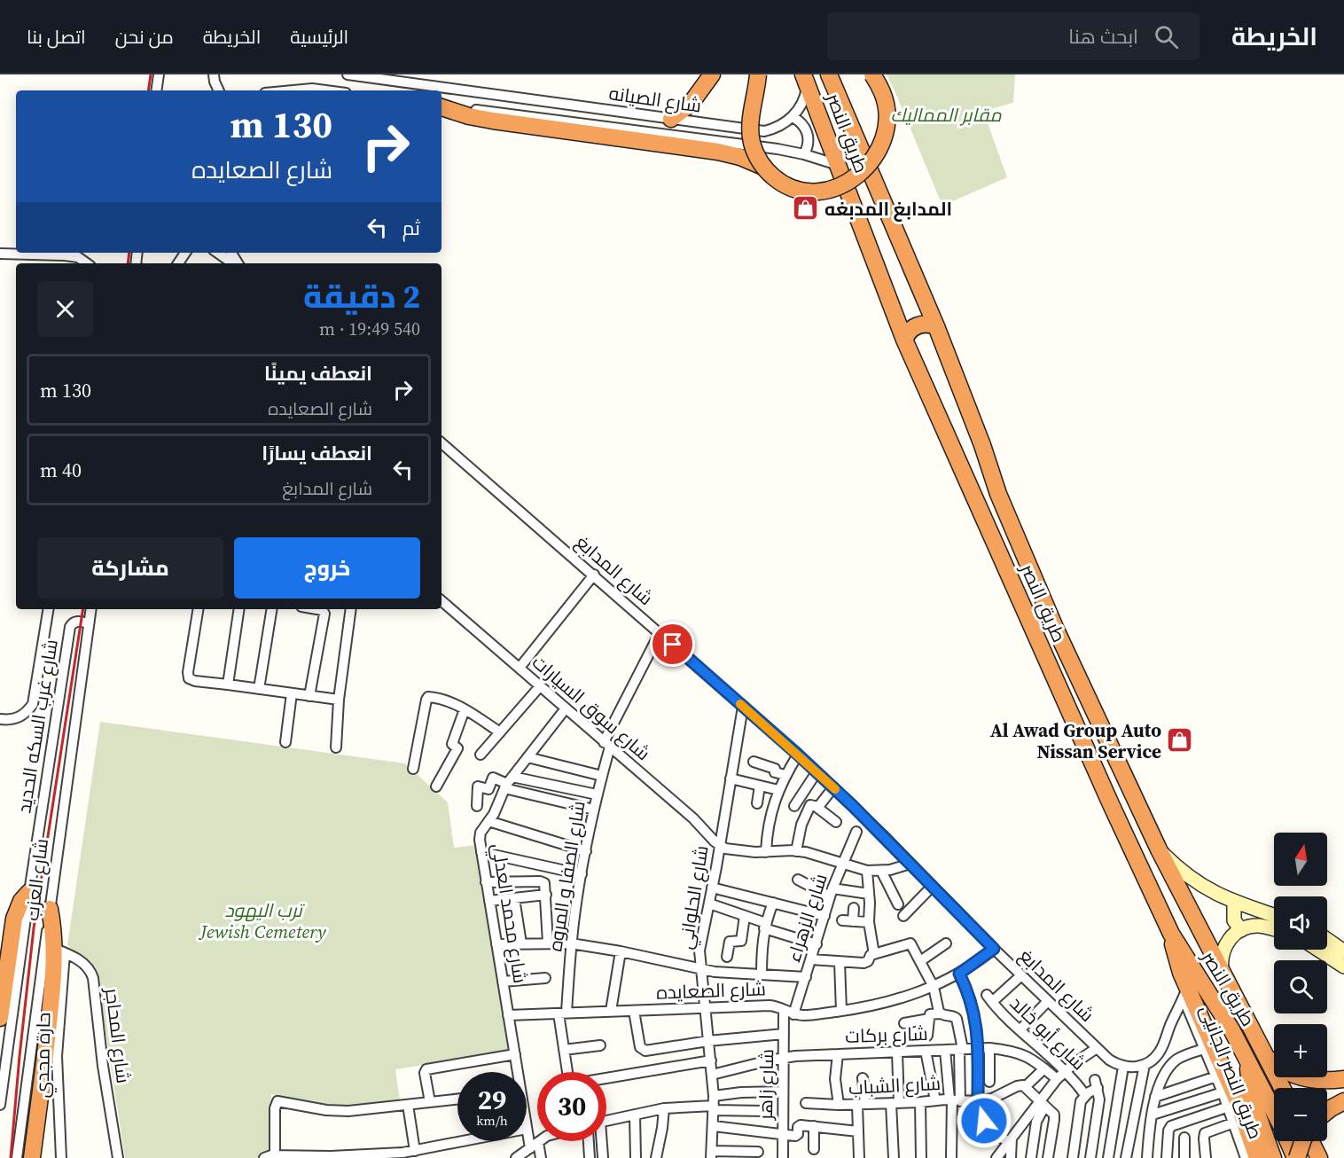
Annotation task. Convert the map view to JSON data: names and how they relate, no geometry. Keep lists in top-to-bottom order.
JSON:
{
  "streets": {
    "highway": ["طريق النصر"],
    "street": [
      "شارع الصيانه",
      "شارع المدابغ",
      "شارع سوق السيارات",
      "شارع غرب السكه الحديد",
      "شارع الصفا و المروه",
      "شارع العزب",
      "شارع الحلواني",
      "شارع محمد العدلي",
      "شارع الزهراء",
      "شارع الصعايده",
      "شارع أبو خالد",
      "شارع بركات",
      "شارع المحاجر",
      "حارة مجدي",
      "طريق النصر الجانيى",
      "شارع زاهر",
      "شارع الشباب"
    ]
  },
  "crossings": [
    ["شارع الصيانه", "طريق النصر"],
    ["شارع المدابغ", "شارع الصفا و المروه"],
    ["شارع المدابغ", "شارع الحلواني"],
    ["شارع المدابغ", "شارع الصعايده"],
    ["شارع المدابغ", "شارع أبو خالد"],
    ["شارع سوق السيارات", "شارع الصفا و المروه"],
    ["شارع سوق السيارات", "شارع الحلواني"],
    ["شارع سوق السيارات", "شارع محمد العدلي"],
    ["شارع غرب السكه الحديد", "شارع العزب"],
    ["شارع الصفا و المروه", "شارع الصعايده"],
    ["شارع العزب", "شارع المحاجر"],
    ["شارع العزب", "حارة مجدي"],
    ["شارع الحلواني", "شارع الصعايده"],
    ["شارع الحلواني", "شارع بركات"],
    ["شارع محمد العدلي", "شارع الصعايده"],
    ["شارع الزهراء", "شارع الصعايده"],
    ["شارع الزهراء", "شارع زاهر"],
    ["شارع الصعايده", "شارع زاهر"],
    ["شارع بركات", "شارع زاهر"],
    ["شارع المحاجر", "حارة مجدي"]
  ],
  "parks": ["مقابر المماليك", "ترب اليهود Jewish Cemetery"],
  "places": {
    "shop": ["المدابغ المدبغه", "Al Awad Group Auto Nissan Service"]
  },
  "north": "top",
  "page": {
    "header": "الخريطة",
    "search": "ابحث هنا",
    "nav": [
      "الرئيسية",
      "الخريطة",
      "من نحن",
      "اتصل بنا"
    ],
    "turn": ["130 m", "شارع الصعايده"],
    "then": "ثم",
    "heading": ["2 دقيقة", "540 m · 19:49"],
    "list": [
      {
        "name": "انعطف يمينًا",
        "note": "شارع الصعايده",
        "value": "130 m"
      },
      {
        "name": "انعطف يسارًا",
        "note": "شارع المدابغ",
        "value": "40 m"
      }
    ],
    "buttons": ["خروج", "مشاركة"],
    "map_buttons": ["+", "−"],
    "speed": "29 km/h",
    "limit": "30"
  }
}
